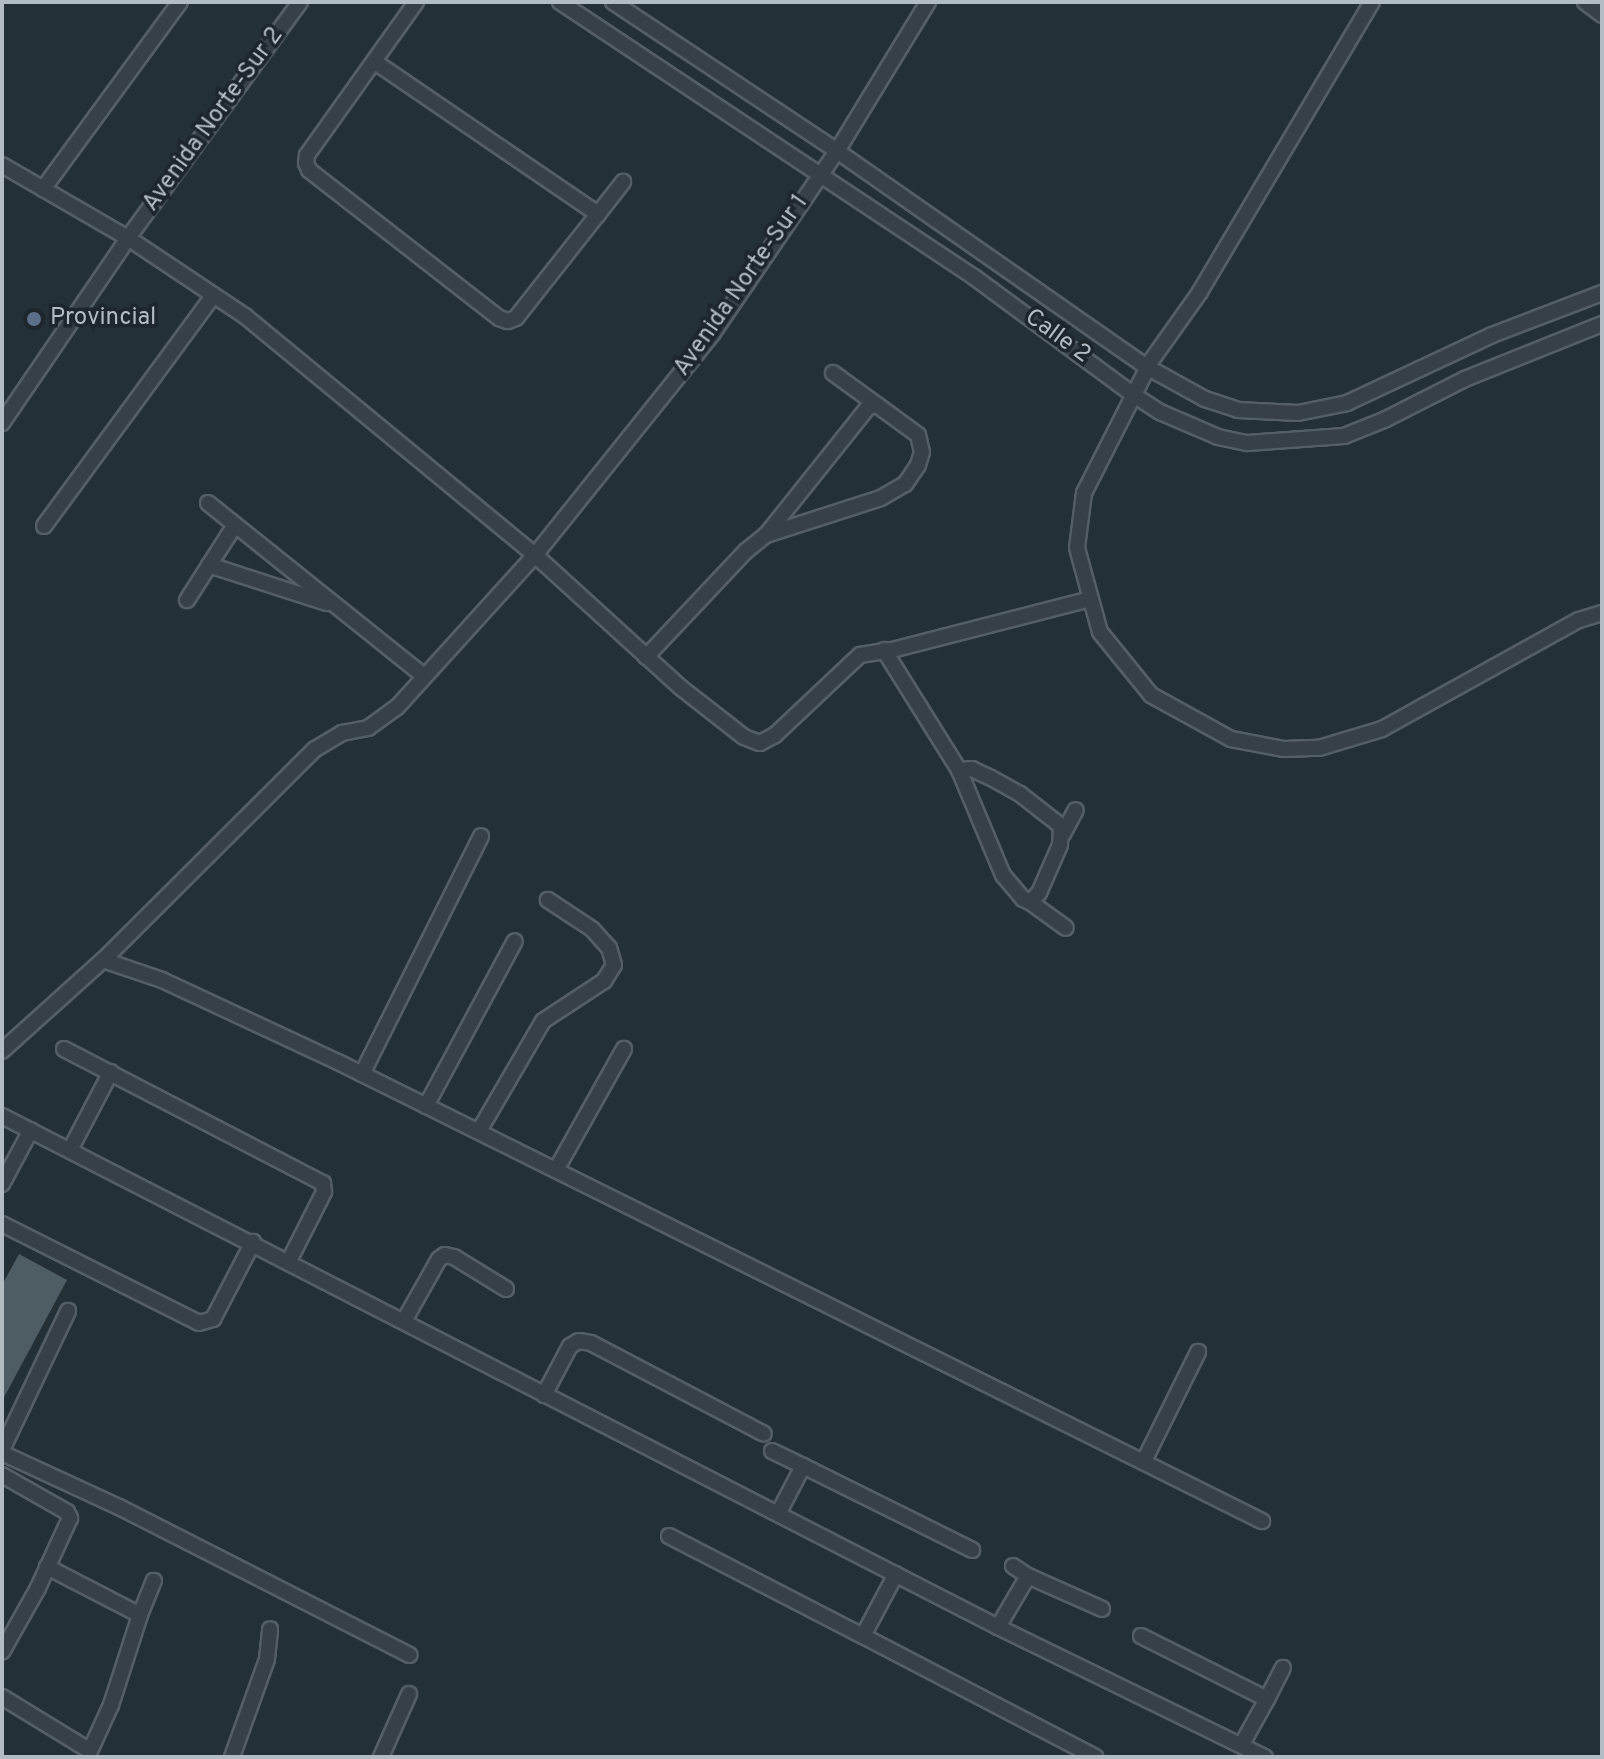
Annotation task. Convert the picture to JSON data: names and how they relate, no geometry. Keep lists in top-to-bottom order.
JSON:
{
  "streets": {
    "street": ["Avenida Norte-Sur 2", "Avenida Norte-Sur 1", "Calle 2"]
  },
  "crossings": [
    ["Avenida Norte-Sur 1", "Calle 2"]
  ],
  "places": ["Provincial"]
}
